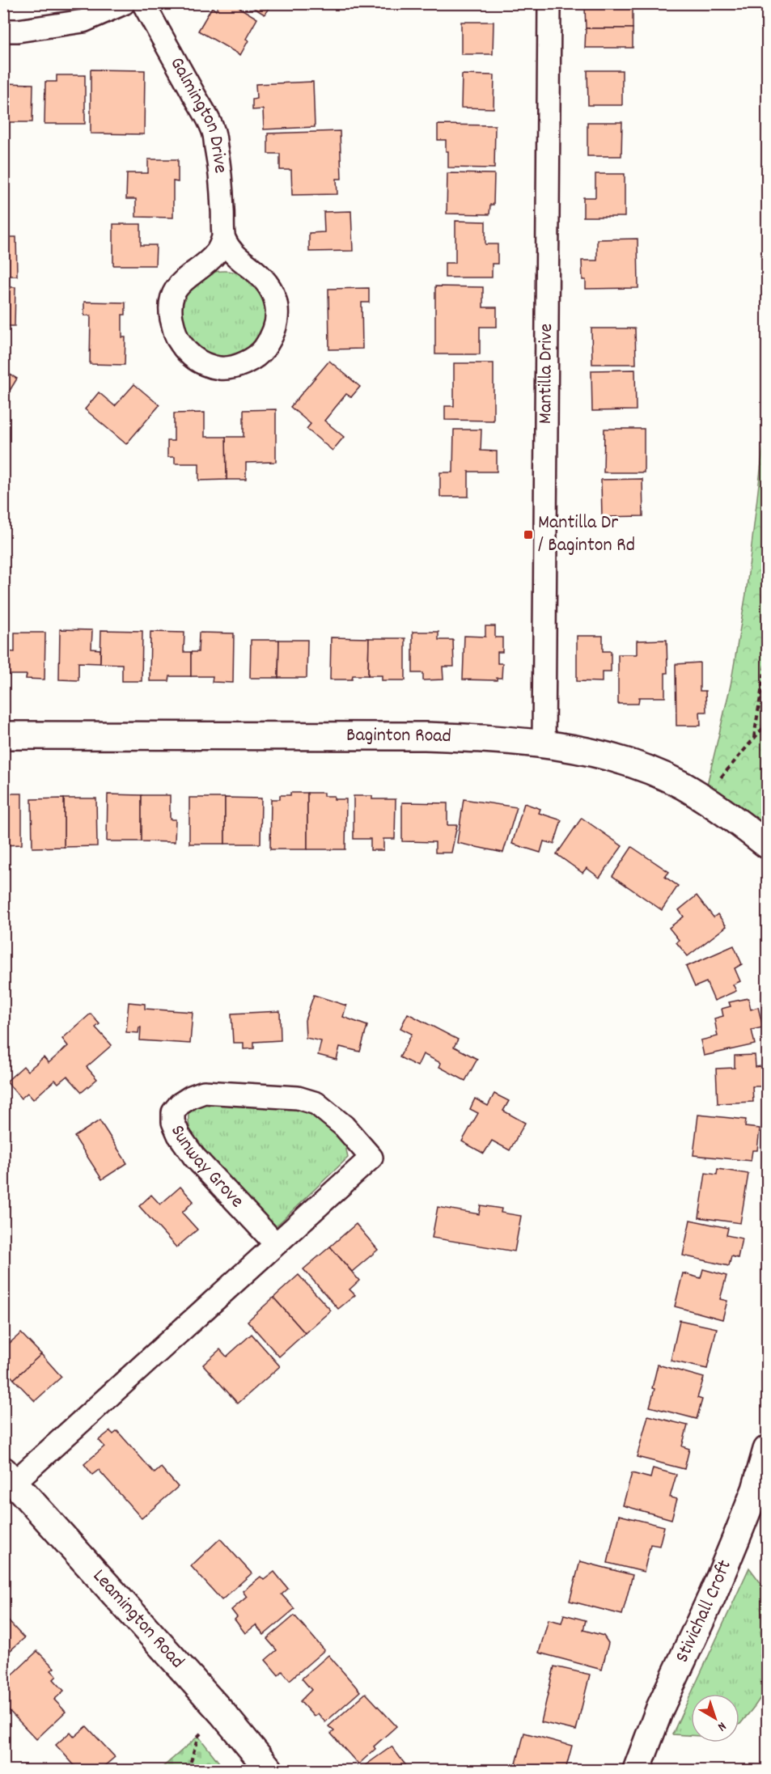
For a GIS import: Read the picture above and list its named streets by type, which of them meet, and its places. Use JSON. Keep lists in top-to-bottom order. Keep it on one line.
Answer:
{"streets":{"street":["Galmington Drive","Mantilla Drive","Baginton Road","Sunway Grove","Stivichall Croft","Leamington Road"]},"crossings":[["Mantilla Drive","Baginton Road"],["Sunway Grove","Leamington Road"]],"places":{"transit":["Mantilla Dr / Baginton Rd"]},"north":"bottom right"}
